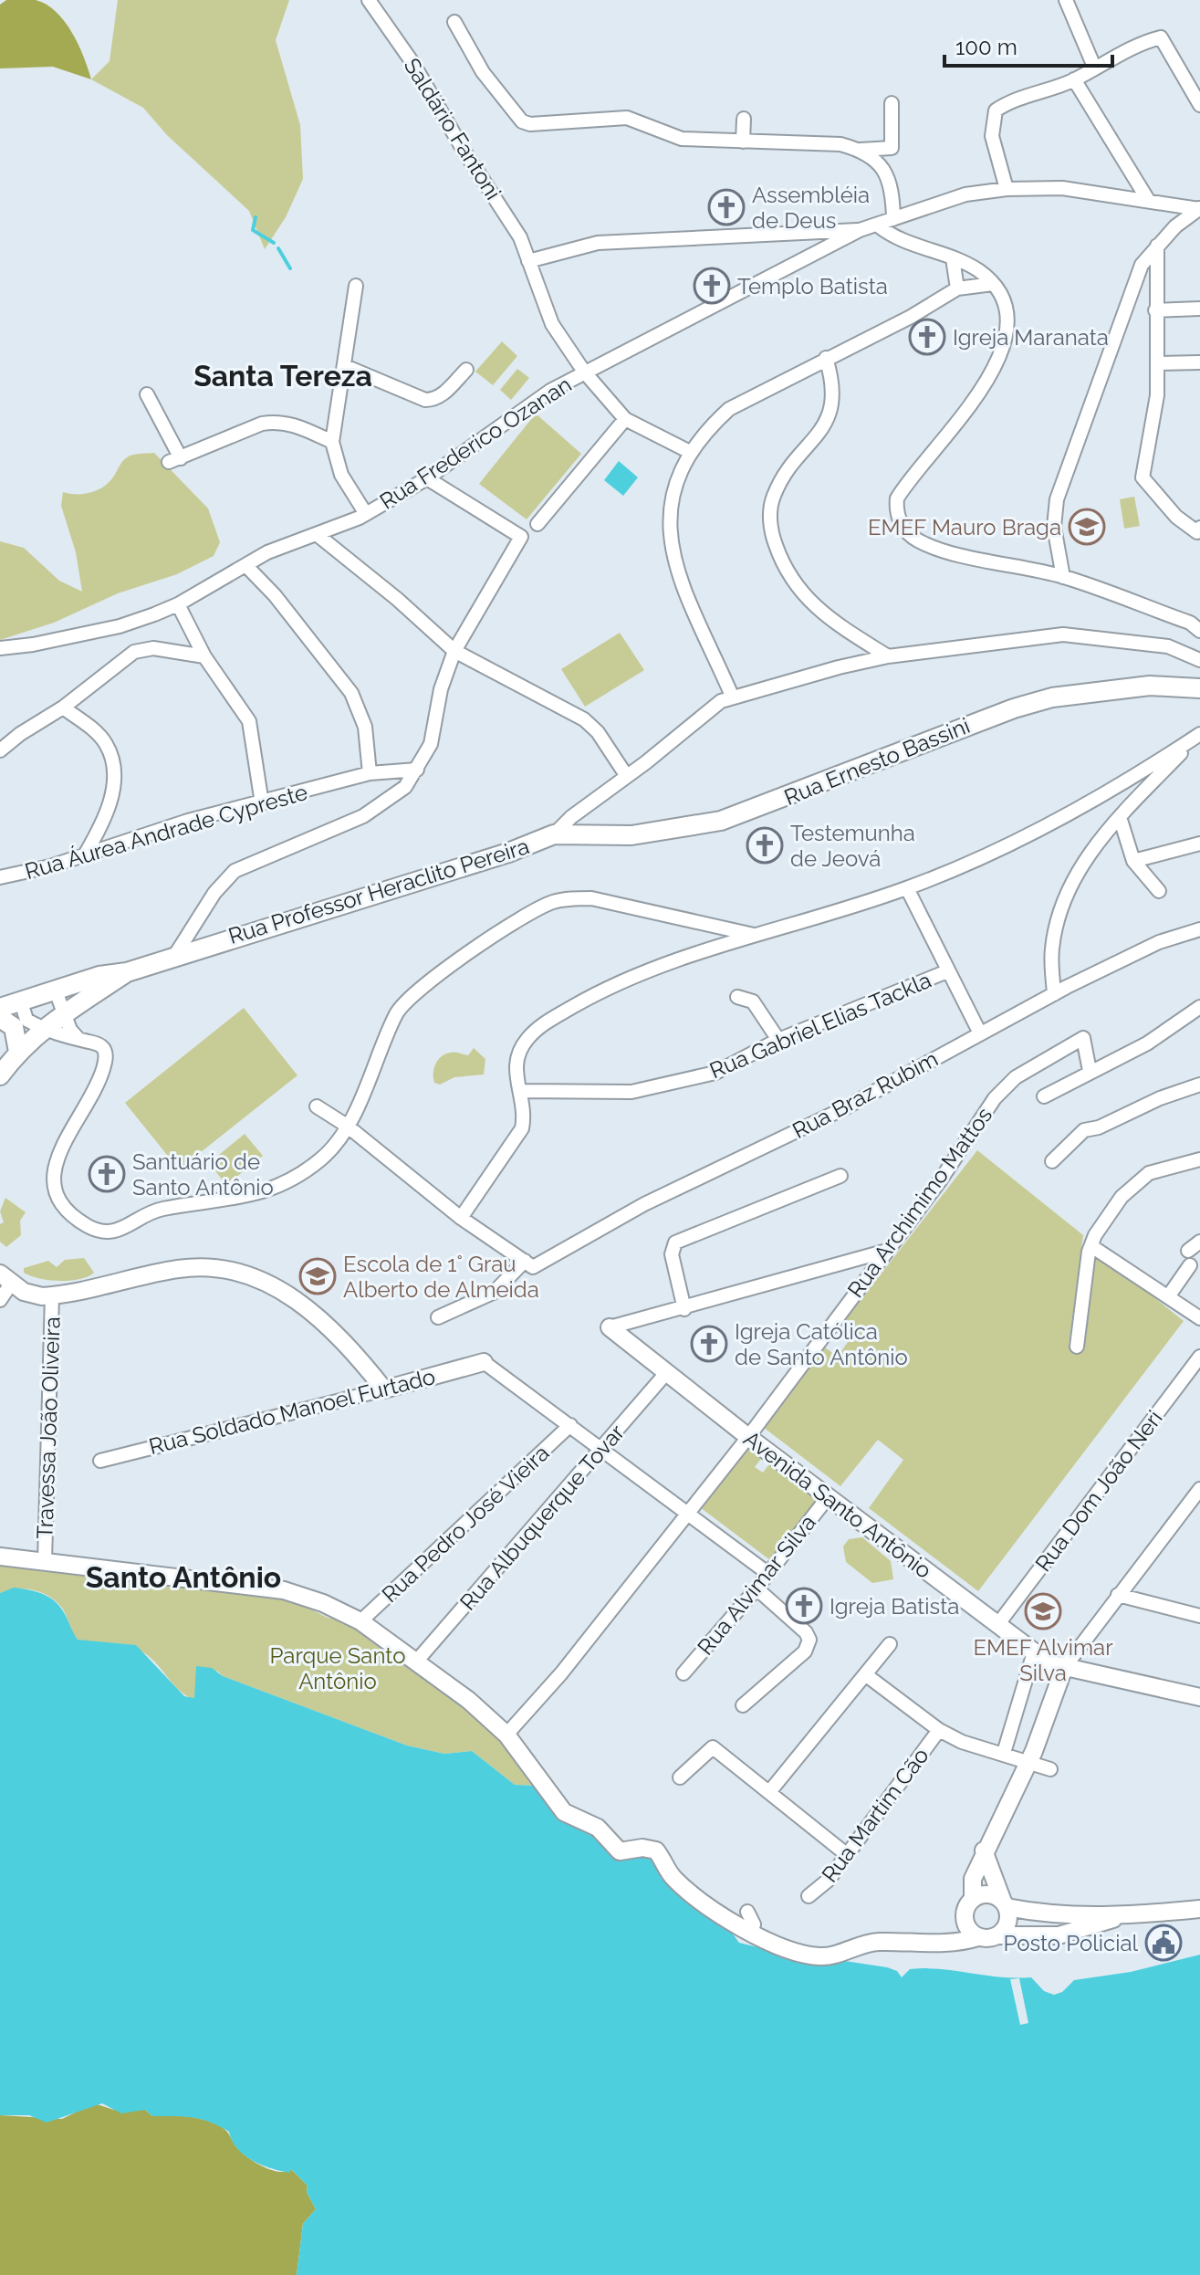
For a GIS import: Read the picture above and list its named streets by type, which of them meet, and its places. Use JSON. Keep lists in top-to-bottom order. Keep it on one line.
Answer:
{"streets":{"main road":["Rua Ernesto Bassini","Rua Professor Heraclito Pereira"],"street":["Saldário Fantoni","Rua Frederico Ozanan","Rua Áurea Andrade Cypreste","Rua Gabriel Elias Tackla","Rua Braz Rubim","Rua Archimimo Mattos","Rua Soldado Manoel Furtado","Travessa João Oliveira","Rua Dom João Neri","Avenida Santo Antônio","Rua Albuquerque Tovar","Rua Pedro José Vieira","Rua Alvimar Silva","Rua Martim Cão"]},"crossings":[["Saldário Fantoni","Rua Frederico Ozanan"],["Rua Ernesto Bassini","Rua Professor Heraclito Pereira"],["Rua Archimimo Mattos","Avenida Santo Antônio"],["Rua Dom João Neri","Avenida Santo Antônio"],["Avenida Santo Antônio","Rua Albuquerque Tovar"],["Avenida Santo Antônio","Rua Alvimar Silva"]],"districts":["Santa Tereza","Santo Antônio"],"parks":["Parque Santo Antônio"],"places":{"church":["Assembléia de Deus","Templo Batista","Igreja Maranata","Testemunha de Jeová","Santuário de Santo Antônio","Igreja Católica de Santo Antônio","Igreja Batista"],"school or university":["EMEF Mauro Braga","Escola de 1˚ Grau Alberto de Almeida","EMEF Alvimar Silva"],"public building":["Posto Policial"]},"scale_bar":"100 m"}
